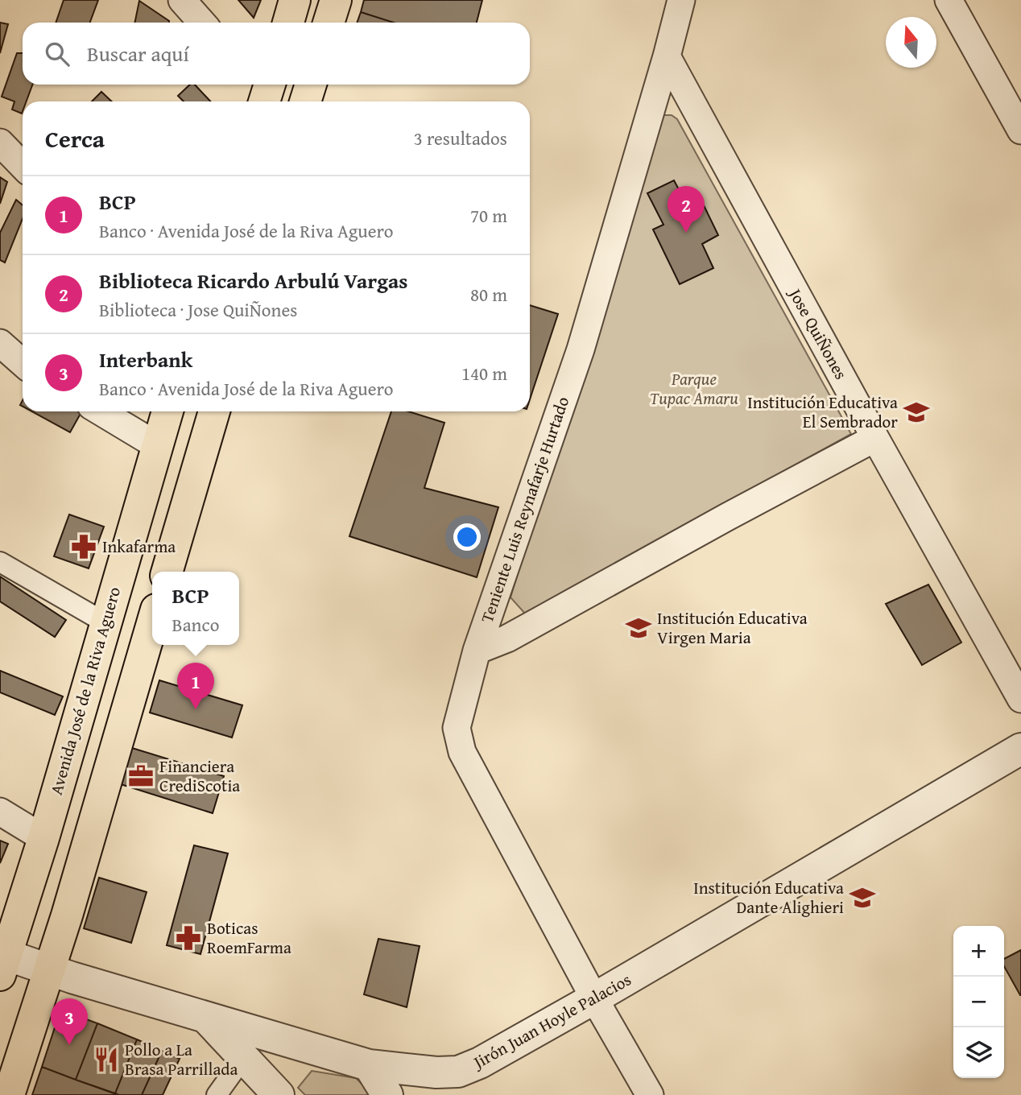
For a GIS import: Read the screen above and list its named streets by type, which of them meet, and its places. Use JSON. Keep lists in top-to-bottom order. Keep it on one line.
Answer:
{"streets":{"main road":["Avenida José de la Riva Aguero"],"street":["Jose QuiÑones","Teniente Luis Reynafarje Hurtado","Jirón Juan Hoyle Palacios"]},"crossings":[["Jose QuiÑones","Teniente Luis Reynafarje Hurtado"],["Teniente Luis Reynafarje Hurtado","Jirón Juan Hoyle Palacios"],["Avenida José de la Riva Aguero","Jirón Juan Hoyle Palacios"]],"parks":["Parque Tupac Amaru"],"places":{"school or university":["Institución Educativa El Sembrador","Institución Educativa Virgen Maria","Institución Educativa Dante Alighieri"],"pharmacy":["Inkafarma","Boticas RoemFarma"],"office":["Financiera CrediScotia"],"restaurant":["Pollo a La Brasa Parrillada"]},"north":"top","page":{"search":"Buscar aquí","heading":["Cerca","3 resultados"],"list":[{"mark":"1","name":"BCP","note":"Banco · Avenida José de la Riva Aguero","value":"70 m"},{"mark":"2","name":"Biblioteca Ricardo Arbulú Vargas","note":"Biblioteca · Jose QuiÑones","value":"80 m"},{"mark":"3","name":"Interbank","note":"Banco · Avenida José de la Riva Aguero","value":"140 m"}],"pins":["2","1","3"],"popup":["BCP","Banco"],"map_buttons":["+","−"]}}
